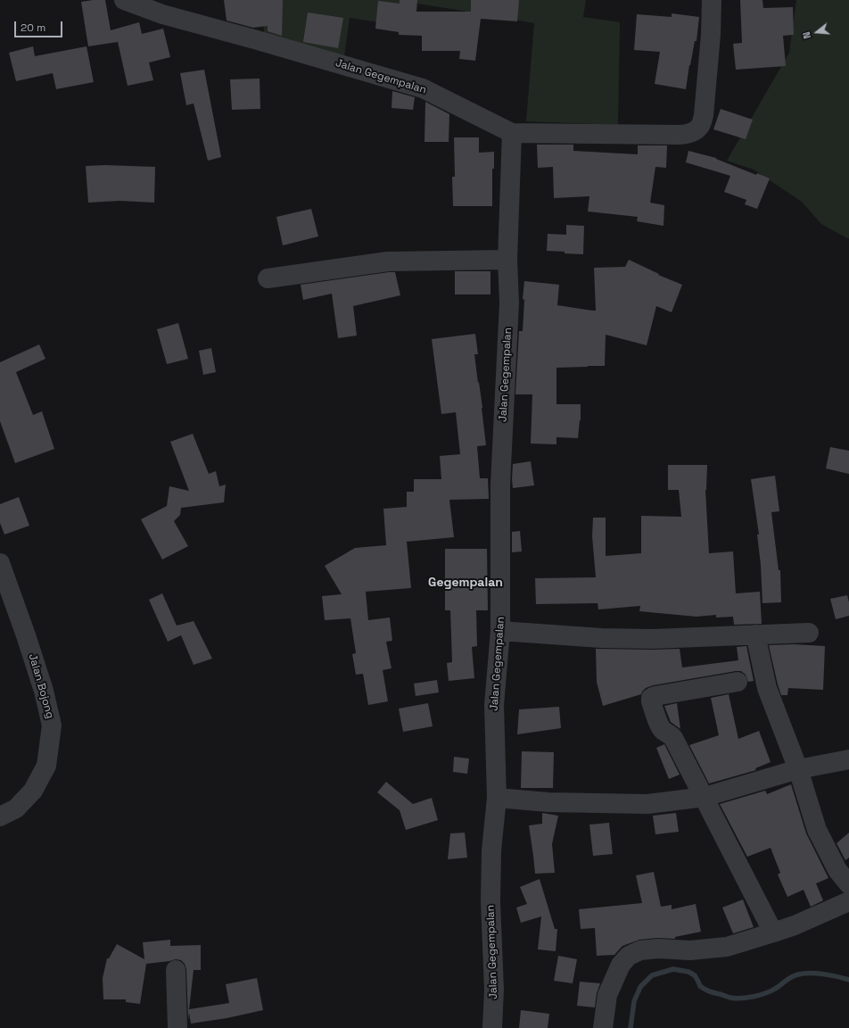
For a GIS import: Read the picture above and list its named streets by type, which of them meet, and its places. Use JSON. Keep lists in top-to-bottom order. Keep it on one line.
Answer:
{"streets":{"street":["Jalan Gegempalan","Jalan Bojong"]},"districts":["Gegempalan"],"scale_bar":"20 m","north":"left"}
